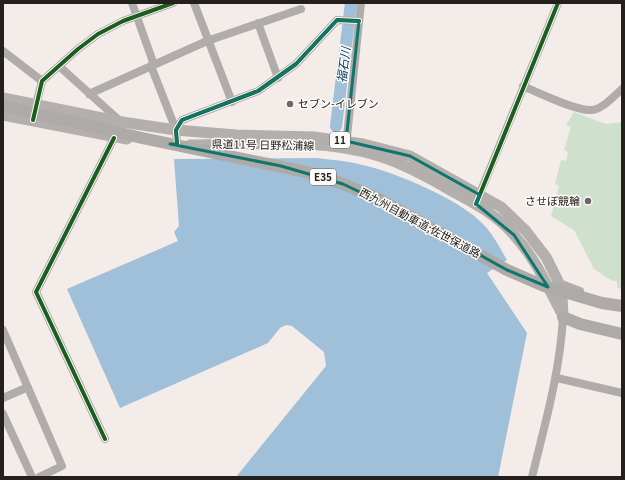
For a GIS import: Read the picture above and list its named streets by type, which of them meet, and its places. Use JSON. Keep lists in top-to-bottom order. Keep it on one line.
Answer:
{"streets":{"highway":["E35","西九州自動車道;佐世保道路"],"main road":["11","県道11号 日野松浦線"]},"crossings":[["11","県道11号 日野松浦線"]],"water":["福石川"],"places":["セブン-イレブン","させぼ競輪"]}
